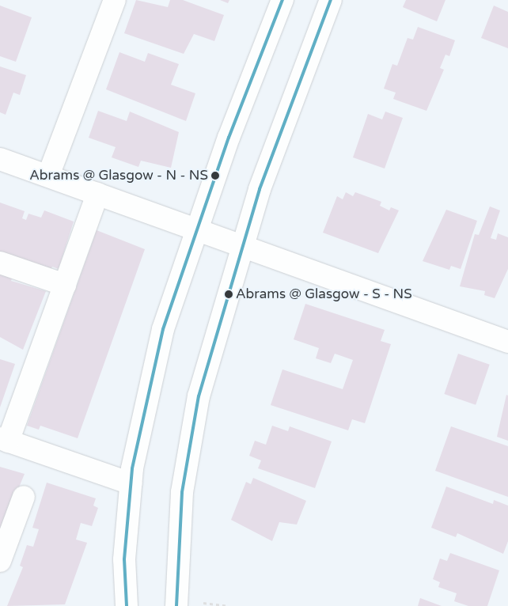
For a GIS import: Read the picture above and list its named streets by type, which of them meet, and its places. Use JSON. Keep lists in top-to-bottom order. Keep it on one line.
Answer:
{"places":["Abrams @ Glasgow - N - NS","Abrams @ Glasgow - S - NS"]}
